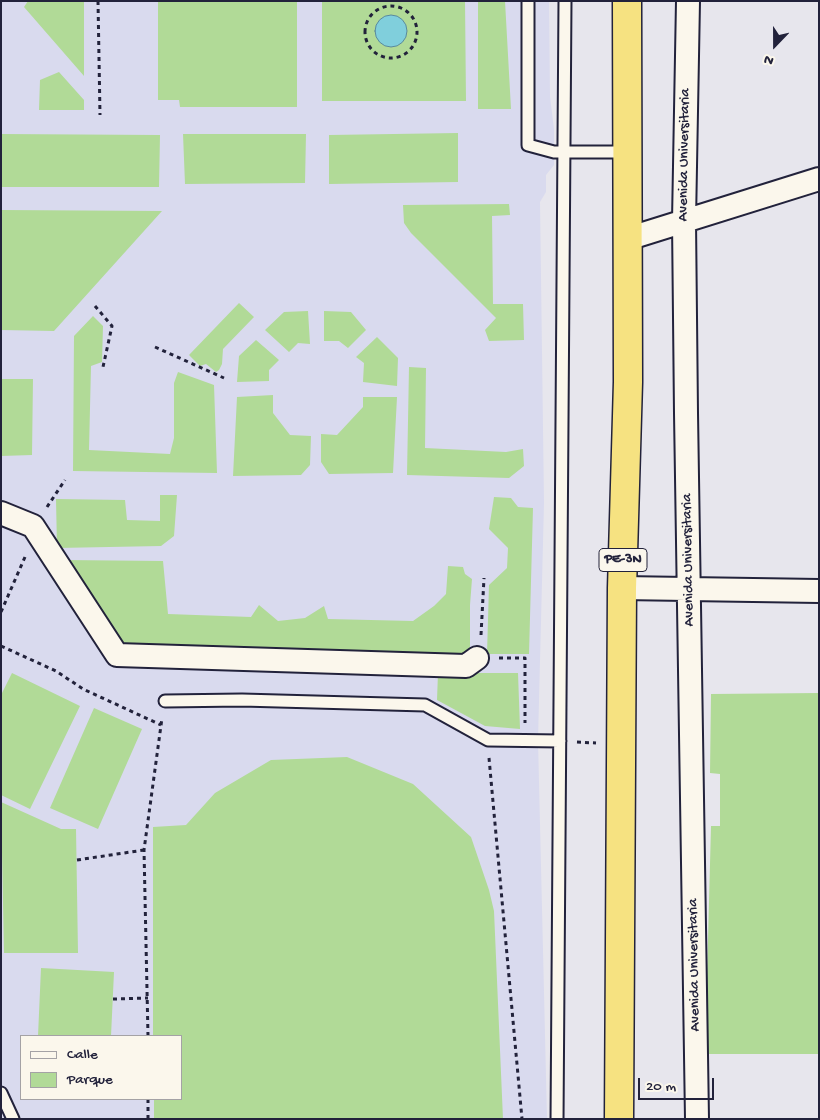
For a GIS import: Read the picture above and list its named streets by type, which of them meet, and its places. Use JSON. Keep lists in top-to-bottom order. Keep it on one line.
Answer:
{"streets":{"highway":["PE-3N"],"street":["Avenida Universitaria"]},"legend":["Calle","Parque"],"scale_bar":"20 m","north":"bottom"}
